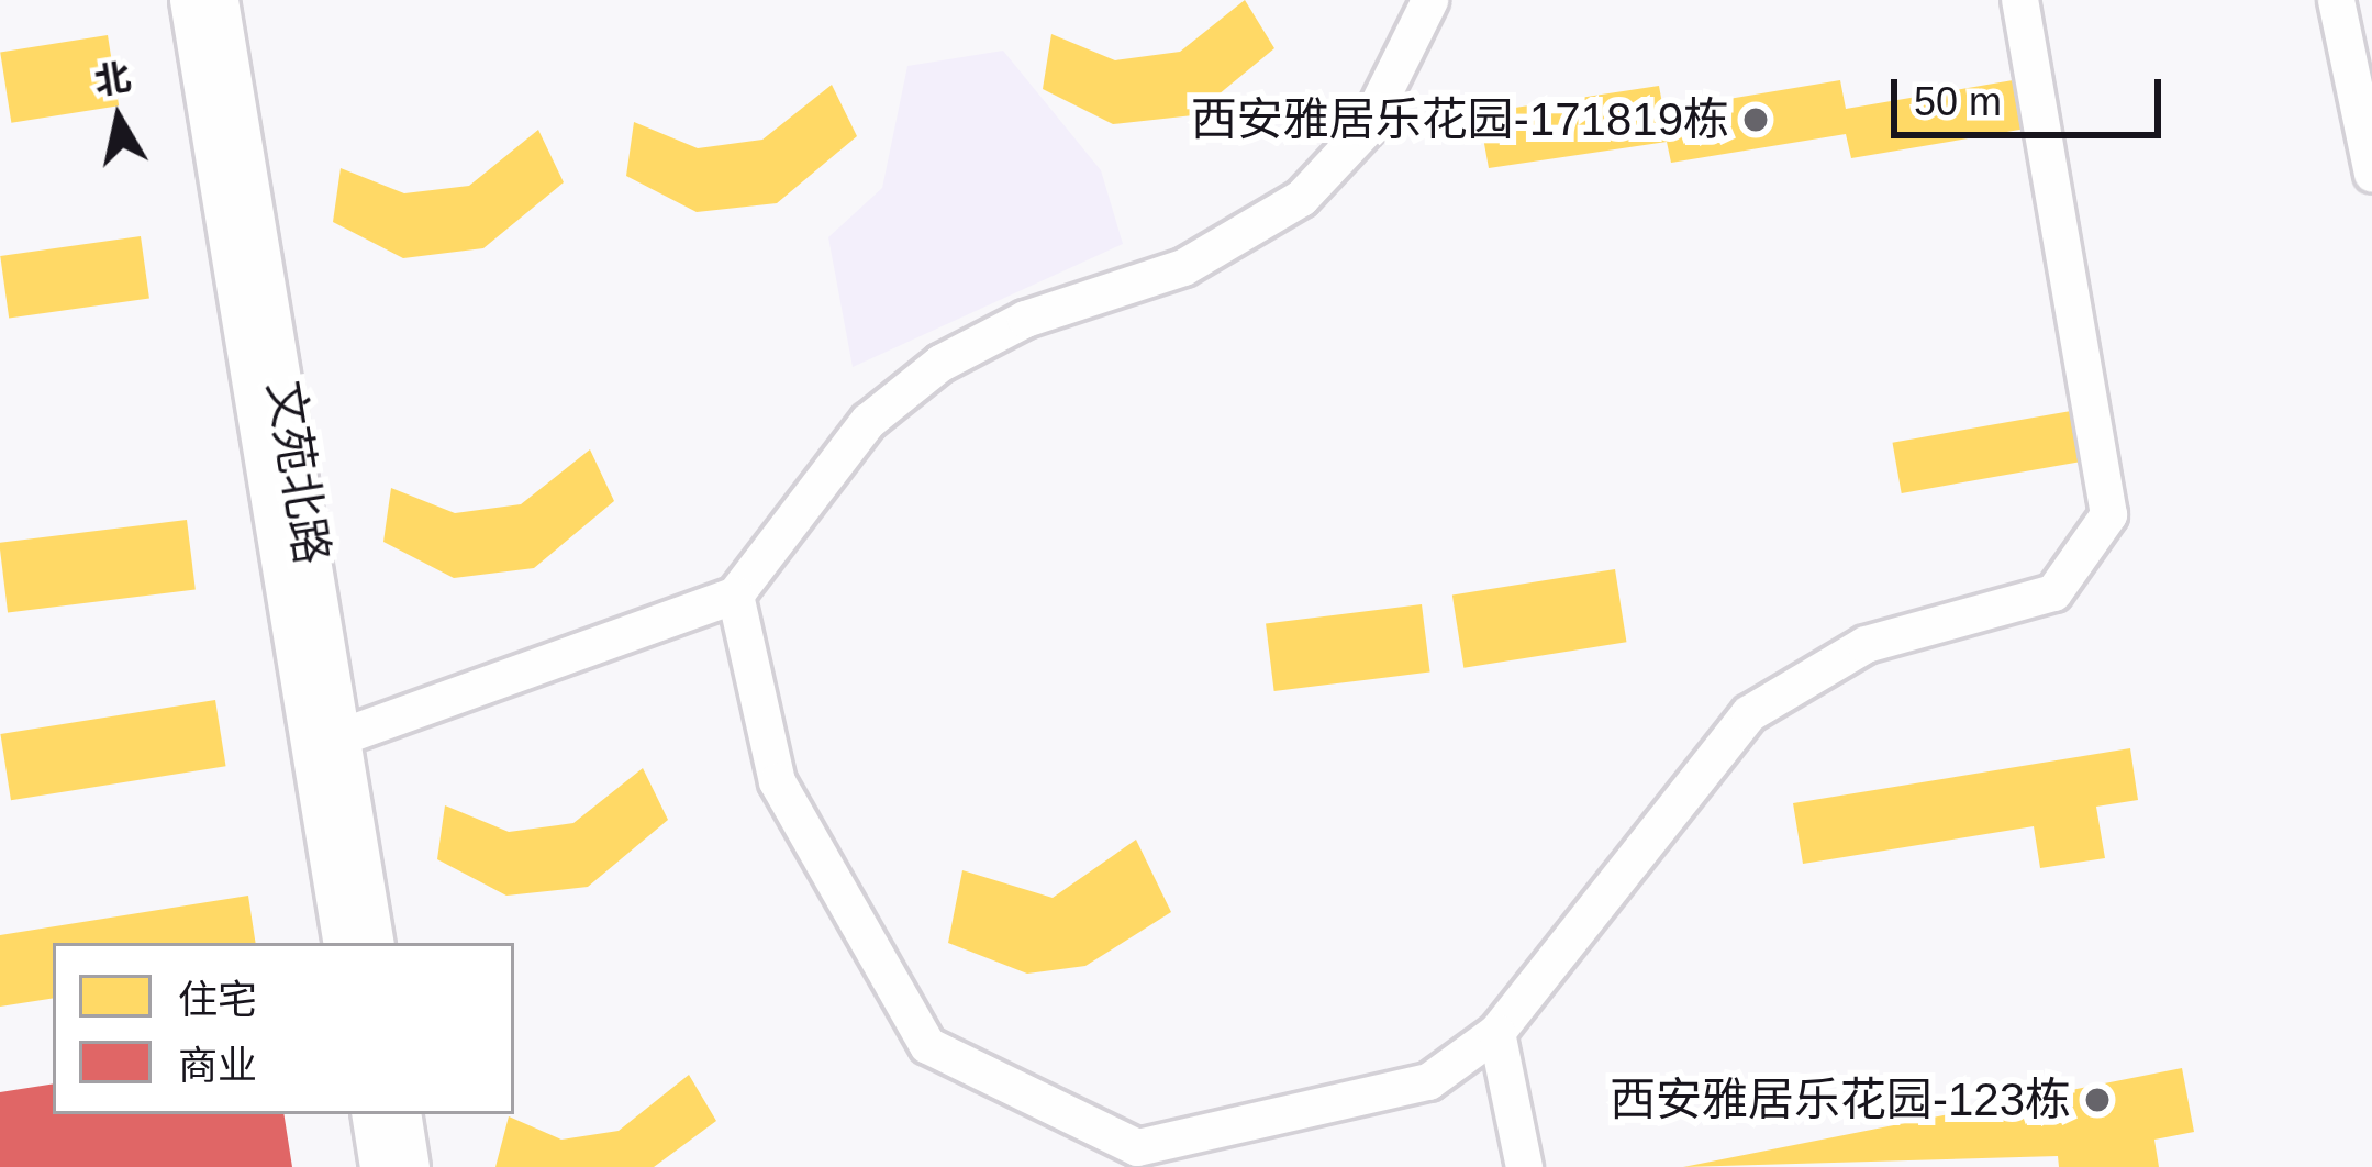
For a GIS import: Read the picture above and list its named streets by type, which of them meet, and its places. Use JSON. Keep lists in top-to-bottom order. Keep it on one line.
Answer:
{"streets":{"street":["文苑北路"]},"places":["西安雅居乐花园-171819栋","西安雅居乐花园-123栋"],"legend":["住宅","商业"],"scale_bar":"50 m","north":"top"}
